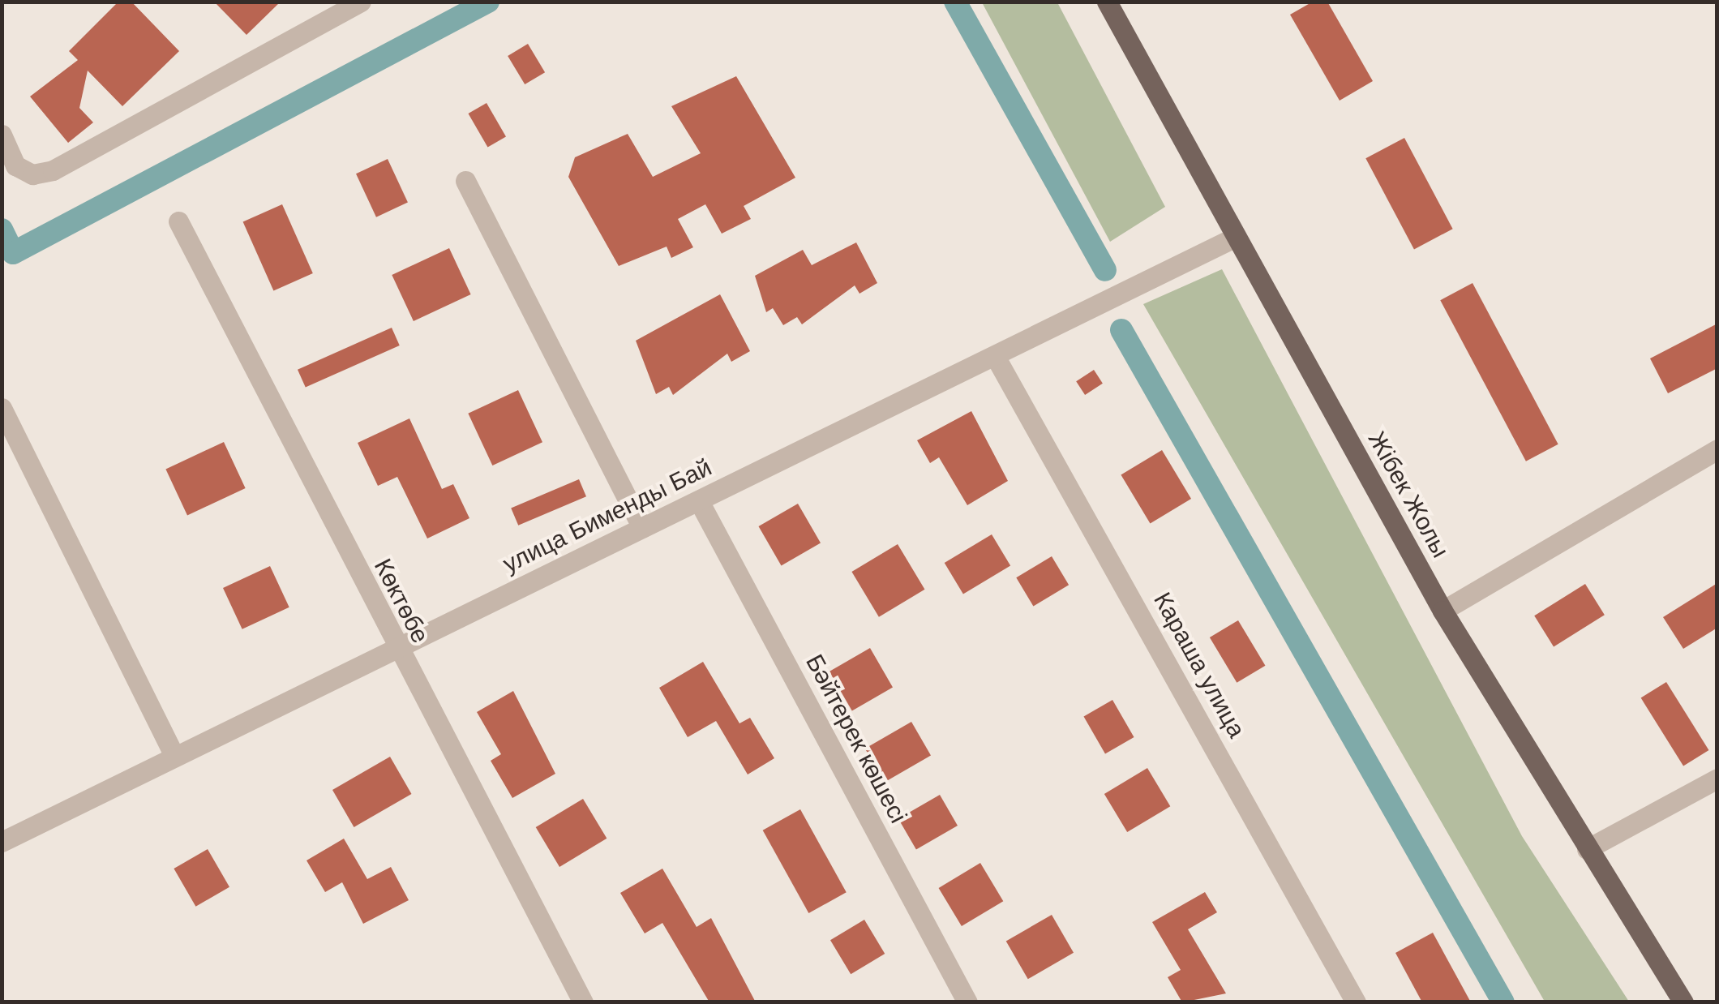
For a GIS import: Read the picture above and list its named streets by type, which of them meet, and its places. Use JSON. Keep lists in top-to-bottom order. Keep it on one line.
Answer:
{"streets":{"main road":["Жібек Жолы"],"street":["улица Бименды Бай","Көктөбе","Караша улица","Бәйтерек көшесі"]},"crossings":[["Жібек Жолы","улица Бименды Бай"],["улица Бименды Бай","Көктөбе"],["улица Бименды Бай","Караша улица"],["улица Бименды Бай","Бәйтерек көшесі"]]}
